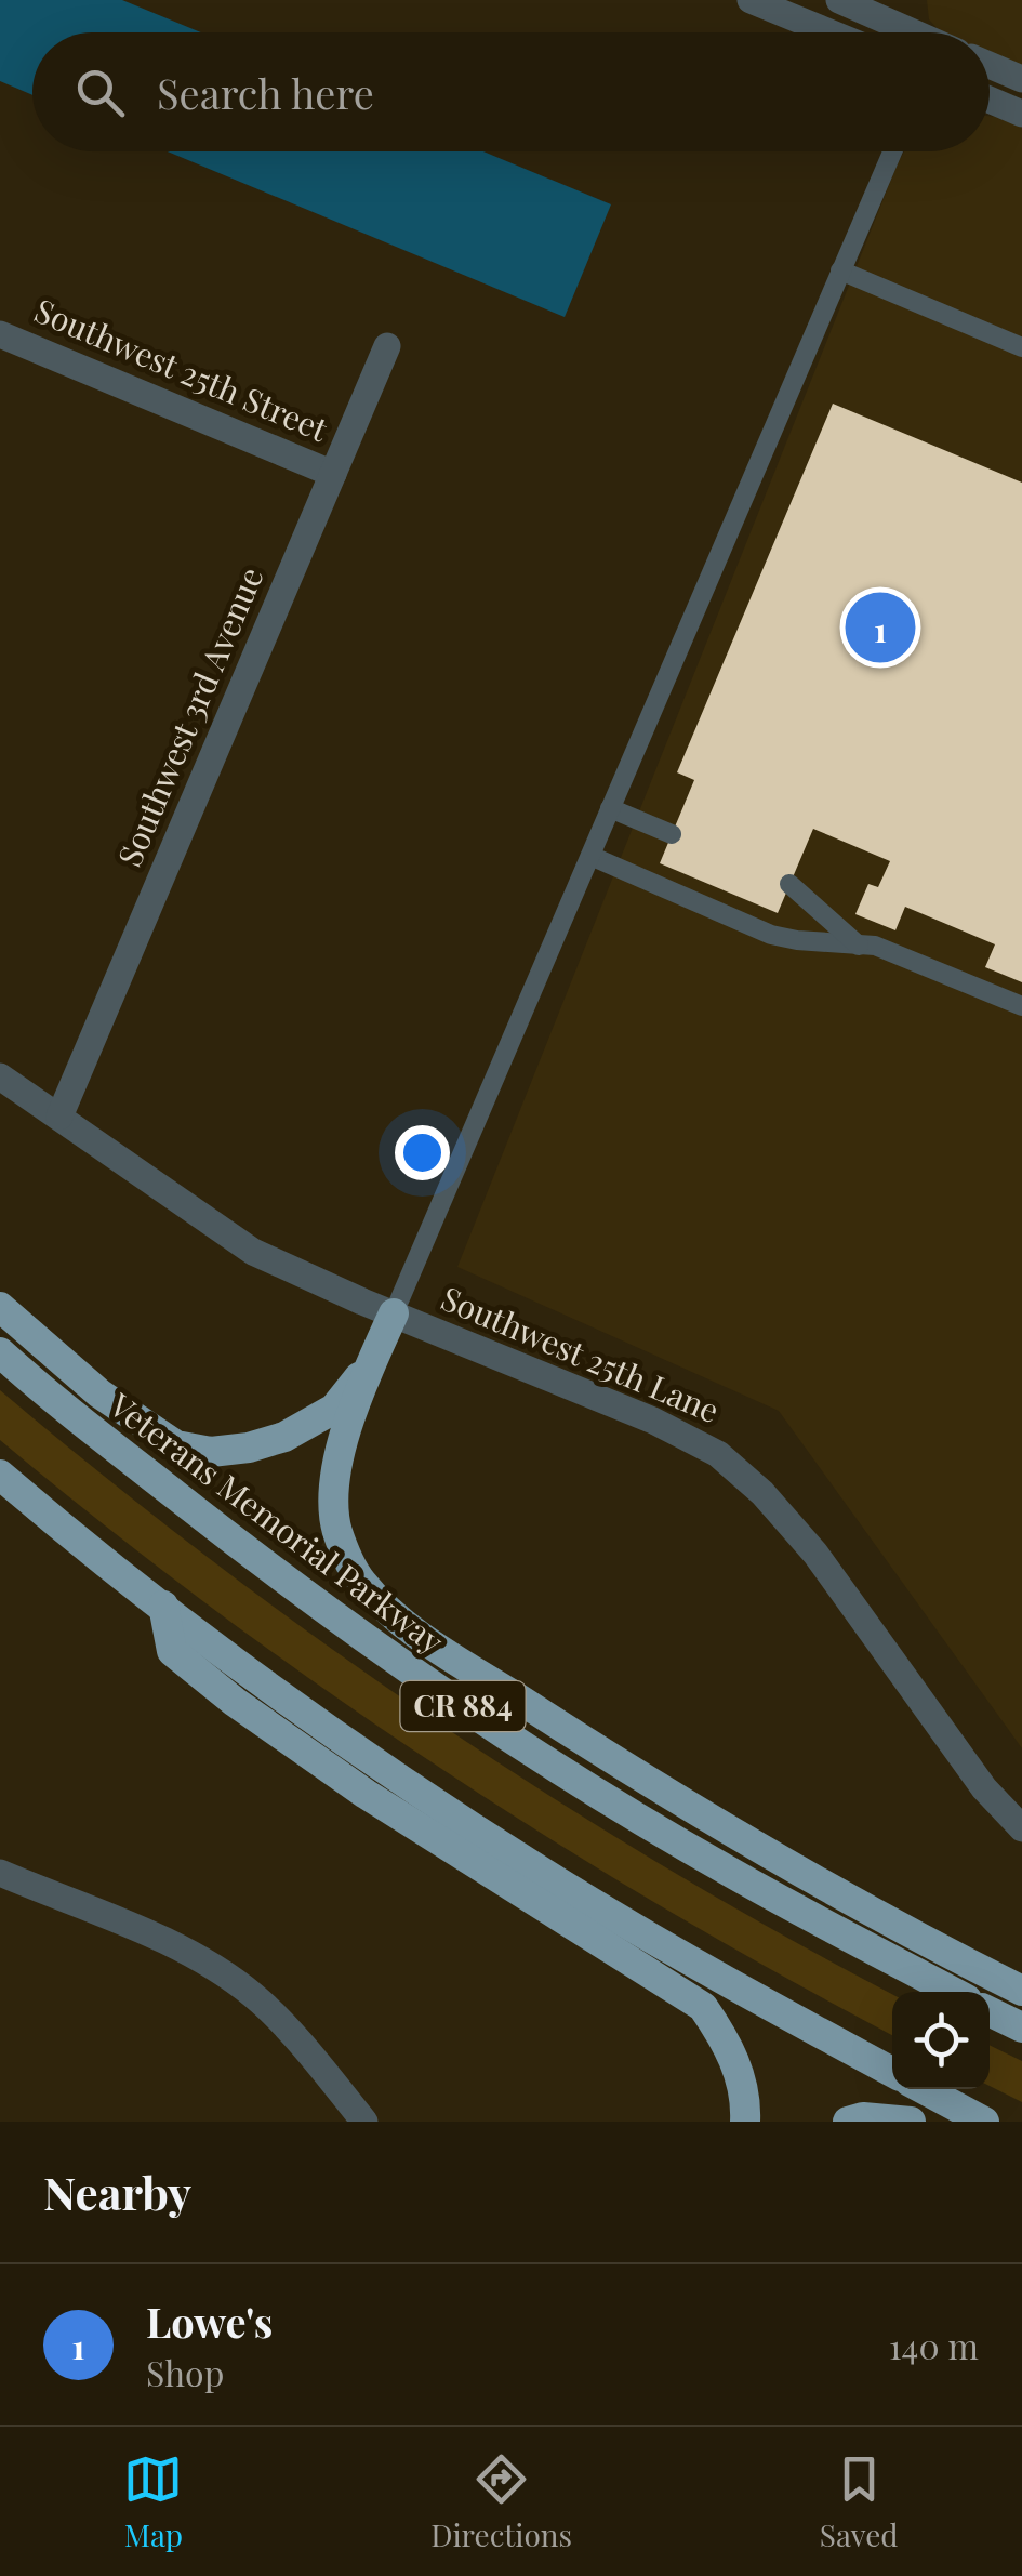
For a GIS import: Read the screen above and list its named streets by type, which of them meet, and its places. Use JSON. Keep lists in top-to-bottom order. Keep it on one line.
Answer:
{"streets":{"highway":["Veterans Memorial Parkway","CR 884"],"street":["Southwest 25th Street","Southwest 3rd Avenue","Southwest 25th Lane"]},"crossings":[["Southwest 25th Street","Southwest 3rd Avenue"],["Southwest 3rd Avenue","Southwest 25th Lane"]],"page":{"search":"Search here","pins":"1","heading":"Nearby","list":[{"mark":"1","name":"Lowe's","note":"Shop","value":"140 m"}],"nav":["Map","Directions","Saved"]}}
